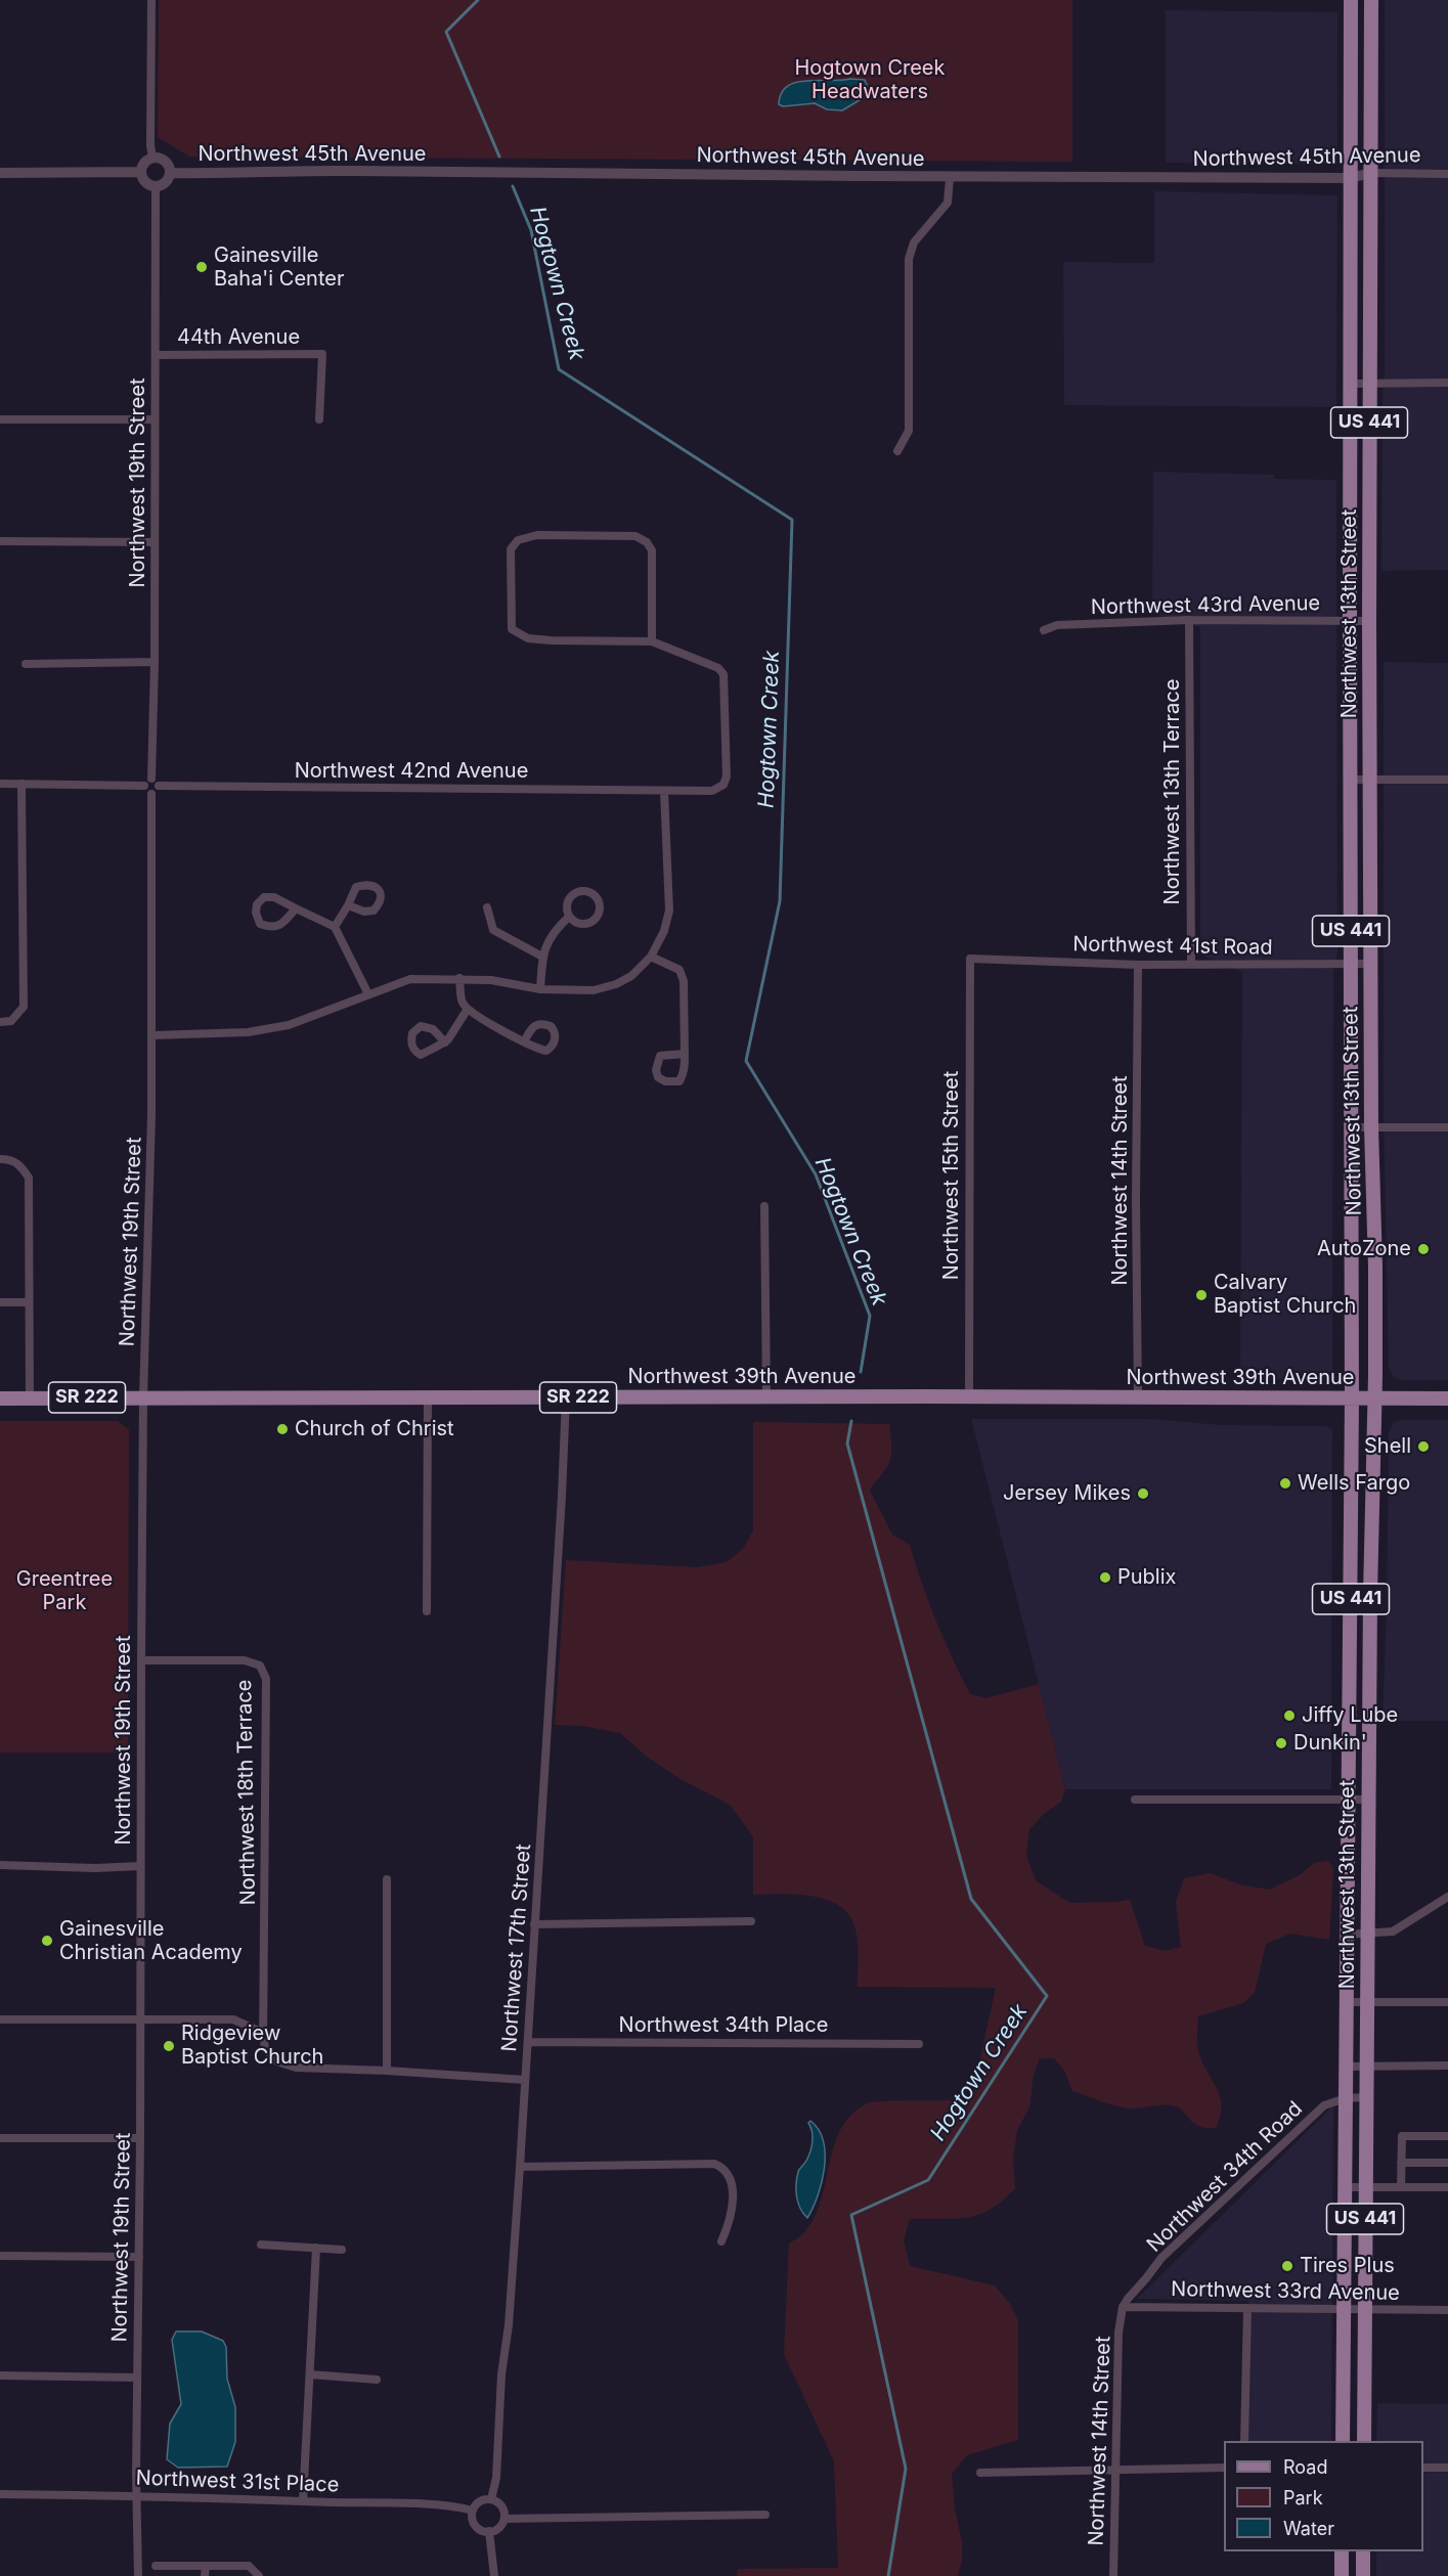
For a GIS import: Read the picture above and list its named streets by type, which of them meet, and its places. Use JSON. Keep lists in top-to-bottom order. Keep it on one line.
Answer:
{"streets":{"main road":["US 441","Northwest 13th Street","Northwest 39th Avenue","SR 222"],"street":["Northwest 45th Avenue","44th Avenue","Northwest 19th Street","Northwest 43rd Avenue","Northwest 42nd Avenue","Northwest 13th Terrace","Northwest 41st Road","Northwest 15th Street","Northwest 14th Street","Northwest 18th Terrace","Northwest 17th Street","Northwest 34th Place","Northwest 34th Road","Northwest 33rd Avenue","Northwest 31st Place"]},"crossings":[["Northwest 45th Avenue","Northwest 19th Street"],["Northwest 45th Avenue","Northwest 13th Street"],["44th Avenue","Northwest 19th Street"],["Northwest 19th Street","Northwest 42nd Avenue"],["Northwest 19th Street","Northwest 39th Avenue"],["Northwest 19th Street","Northwest 18th Terrace"],["Northwest 19th Street","Northwest 31st Place"],["Northwest 43rd Avenue","Northwest 13th Street"],["Northwest 43rd Avenue","Northwest 13th Terrace"],["Northwest 13th Street","Northwest 41st Road"],["Northwest 13th Street","Northwest 39th Avenue"],["Northwest 13th Street","Northwest 34th Road"],["Northwest 13th Street","Northwest 33rd Avenue"],["Northwest 13th Terrace","Northwest 41st Road"],["Northwest 41st Road","Northwest 15th Street"],["Northwest 41st Road","Northwest 14th Street"],["Northwest 15th Street","Northwest 39th Avenue"],["Northwest 14th Street","Northwest 39th Avenue"],["Northwest 14th Street","Northwest 34th Road"],["Northwest 14th Street","Northwest 33rd Avenue"],["Northwest 39th Avenue","Northwest 17th Street"],["Northwest 17th Street","Northwest 34th Place"],["Northwest 17th Street","Northwest 31st Place"],["Northwest 34th Road","Northwest 33rd Avenue"]],"water":["Hogtown Creek"],"parks":["Hogtown Creek Headwaters","Greentree Park"],"places":["Gainesville Baha'i Center","AutoZone","Calvary Baptist Church","Church of Christ","Shell","Wells Fargo","Jersey Mikes","Publix","Jiffy Lube","Dunkin'","Gainesville Christian Academy","Ridgeview Baptist Church","Tires Plus"],"legend":["Road","Park","Water"]}
